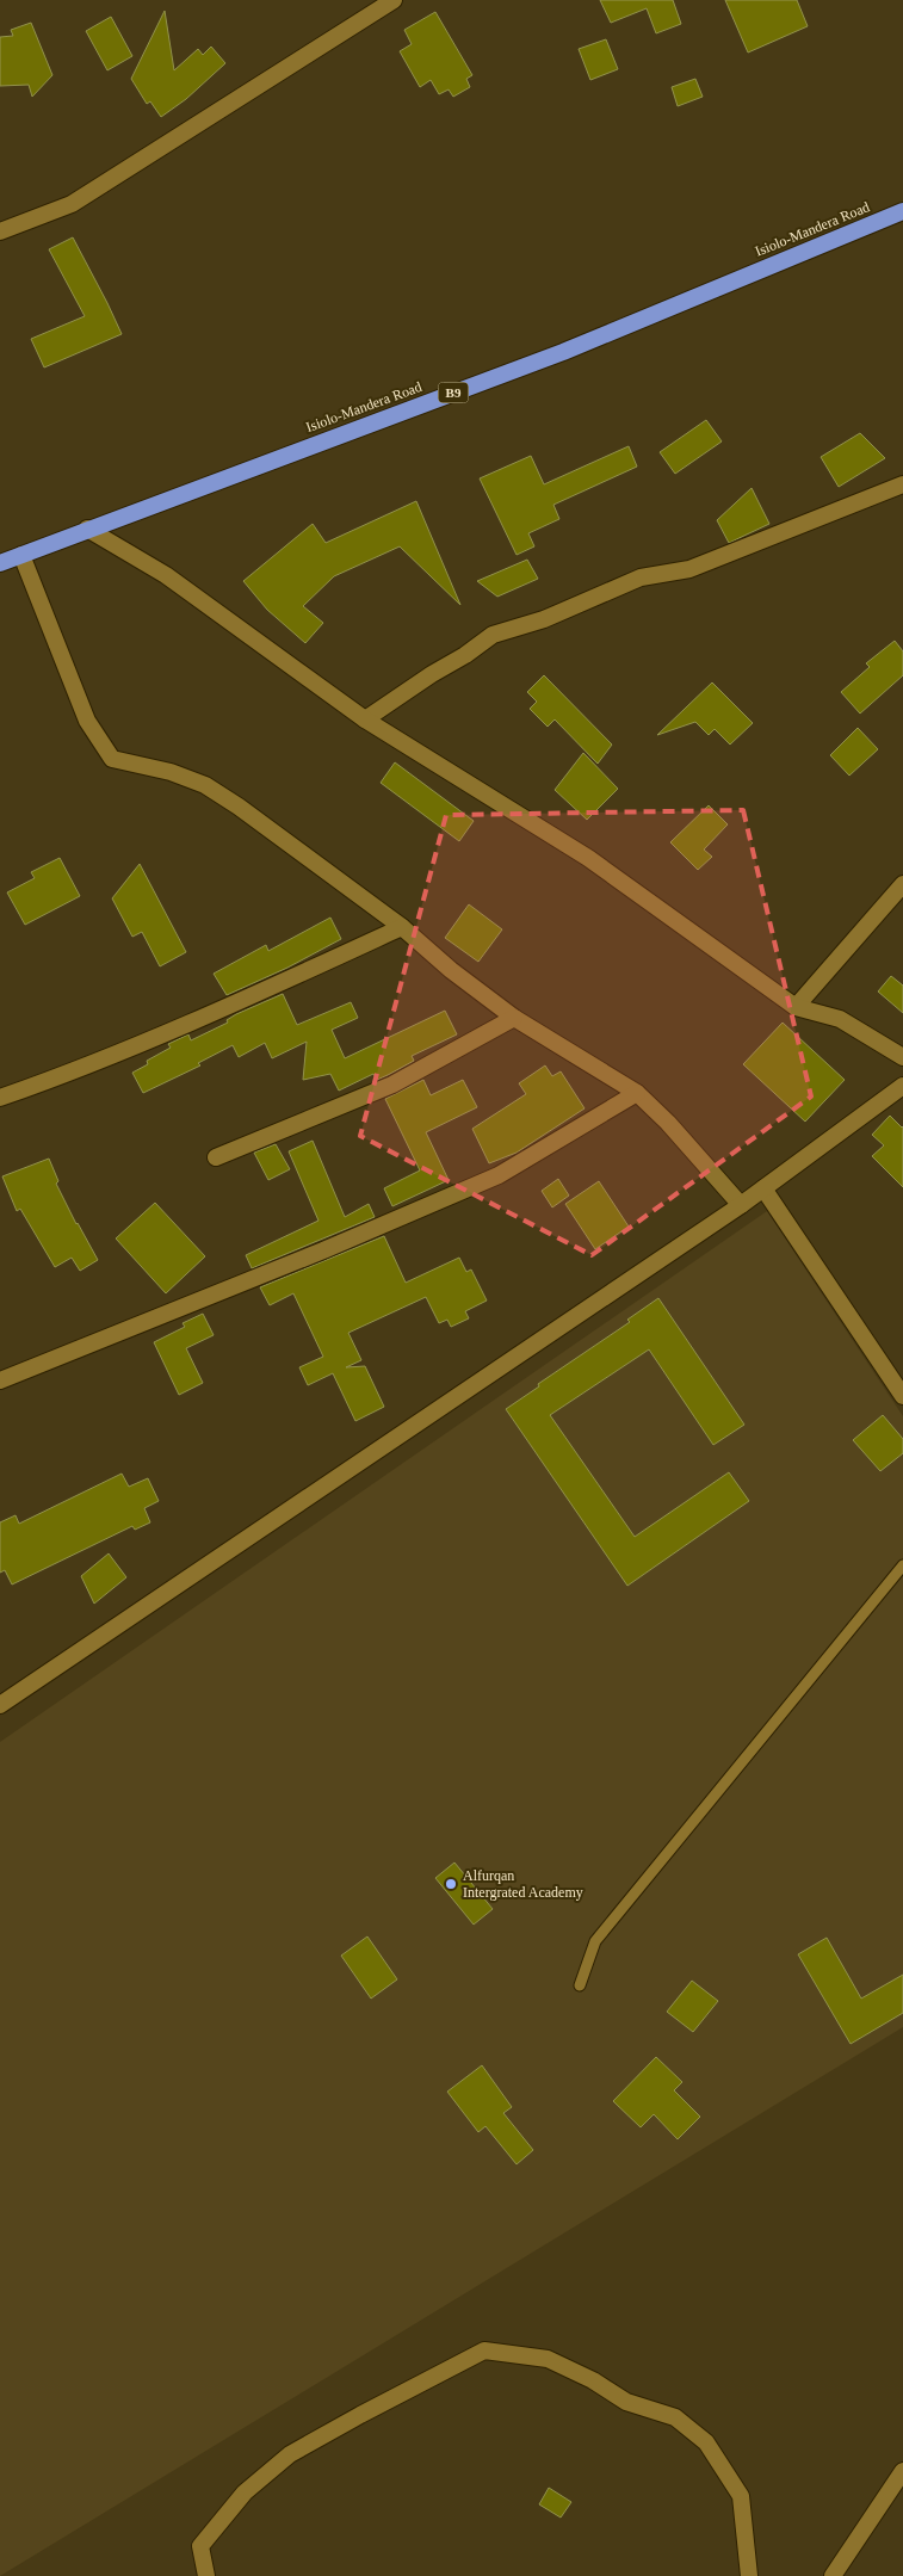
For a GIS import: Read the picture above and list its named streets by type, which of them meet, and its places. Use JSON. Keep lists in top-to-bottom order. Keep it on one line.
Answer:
{"streets":{"highway":["Isiolo-Mandera Road","B9"]},"places":["Alfurqan Intergrated Academy"]}
